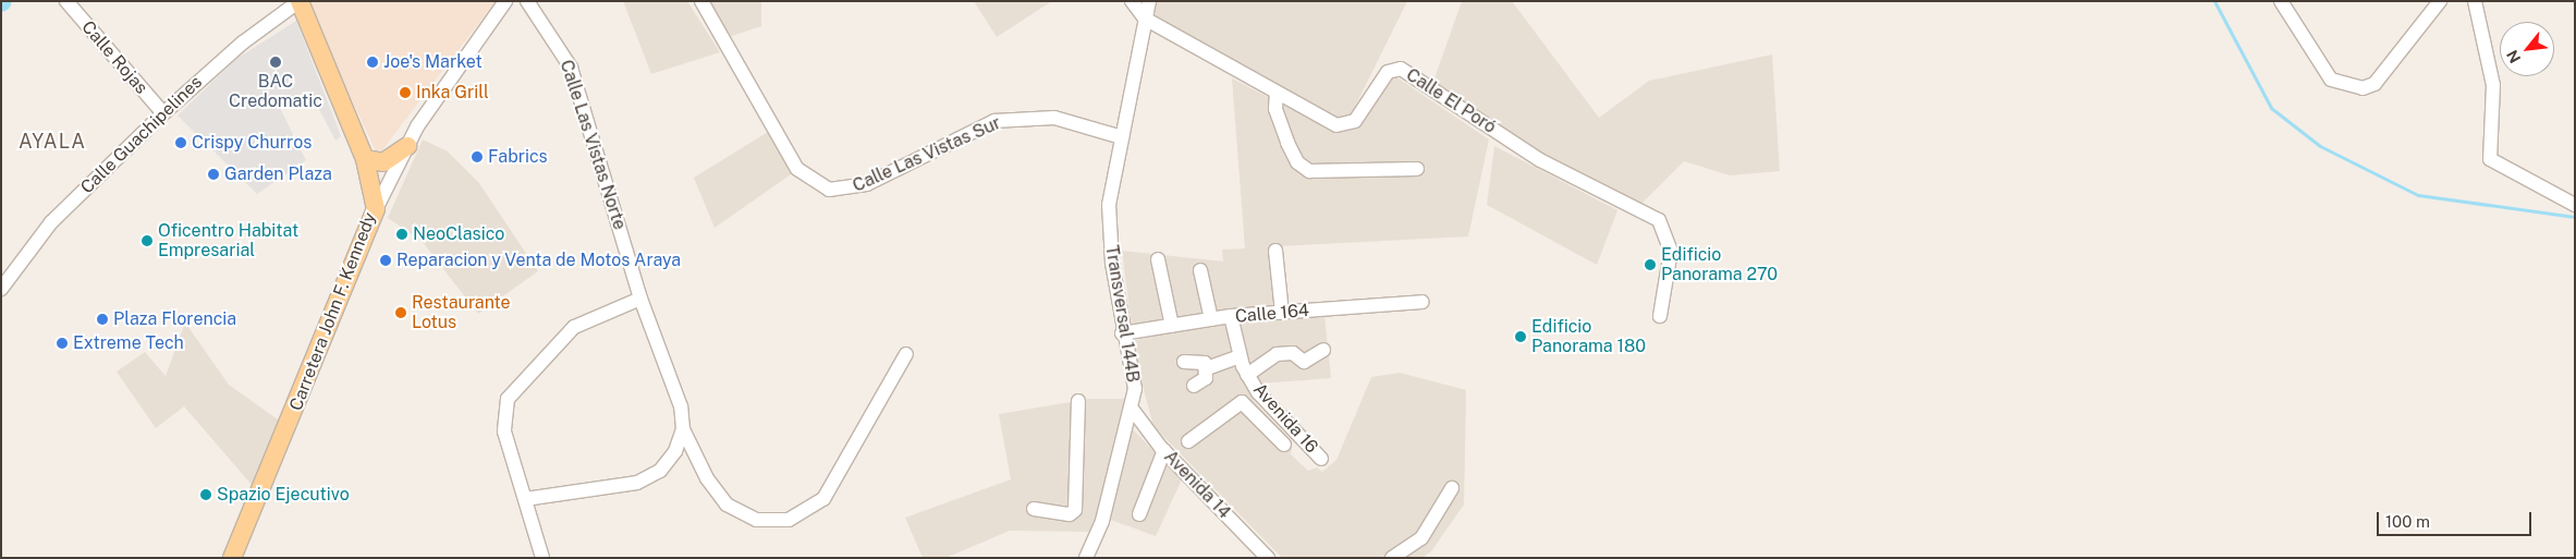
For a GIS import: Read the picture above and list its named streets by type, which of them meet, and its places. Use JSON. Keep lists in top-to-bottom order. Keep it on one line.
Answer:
{"streets":{"main road":["Carretera John F. Kennedy"],"street":["Calle Rojas","Calle El Poró","Calle Guachipelines","Calle Las Vistas Norte","Calle Las Vistas Sur","Transversal 144B","Calle 164","Avenida 16","Avenida 14"]},"crossings":[["Calle Rojas","Calle Guachipelines"],["Calle El Poró","Transversal 144B"],["Calle Guachipelines","Carretera John F. Kennedy"],["Calle Las Vistas Sur","Transversal 144B"],["Transversal 144B","Calle 164"],["Transversal 144B","Avenida 14"],["Calle 164","Avenida 16"]],"districts":["AYALA"],"places":["BAC Credomatic","Joe's Market","Inka Grill","Crispy Churros","Fabrics","Garden Plaza","NeoClasico","Oficentro Habitat Empresarial","Reparacion y Venta de Motos Araya","Edificio Panorama 270","Restaurante Lotus","Plaza Florencia","Edificio Panorama 180","Extreme Tech","Spazio Ejecutivo"],"scale_bar":"100 m","north":"bottom left"}
